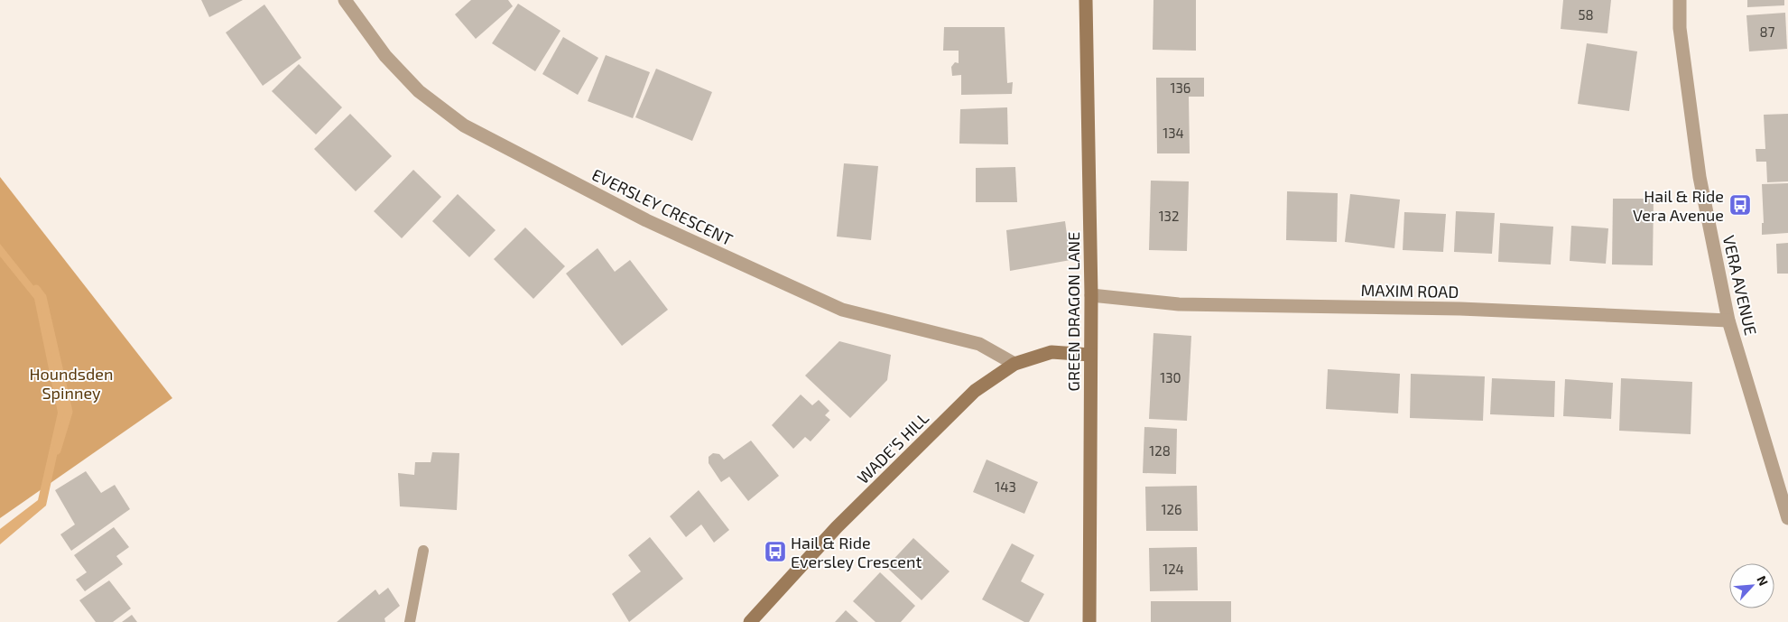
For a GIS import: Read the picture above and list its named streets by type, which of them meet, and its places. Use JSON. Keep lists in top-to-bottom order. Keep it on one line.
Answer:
{"streets":{"street":["EVERSLEY CRESCENT","VERA AVENUE","MAXIM ROAD","GREEN DRAGON LANE","WADE'S HILL"]},"crossings":[["EVERSLEY CRESCENT","WADE'S HILL"],["VERA AVENUE","MAXIM ROAD"],["MAXIM ROAD","GREEN DRAGON LANE"],["GREEN DRAGON LANE","WADE'S HILL"]],"parks":["Houndsden Spinney"],"places":{"bus stop":["Hail & Ride Vera Avenue","Hail & Ride Eversley Crescent"]},"house_numbers":["58","87","136","134","132","130","128","143","126","124"],"north":"top right"}
